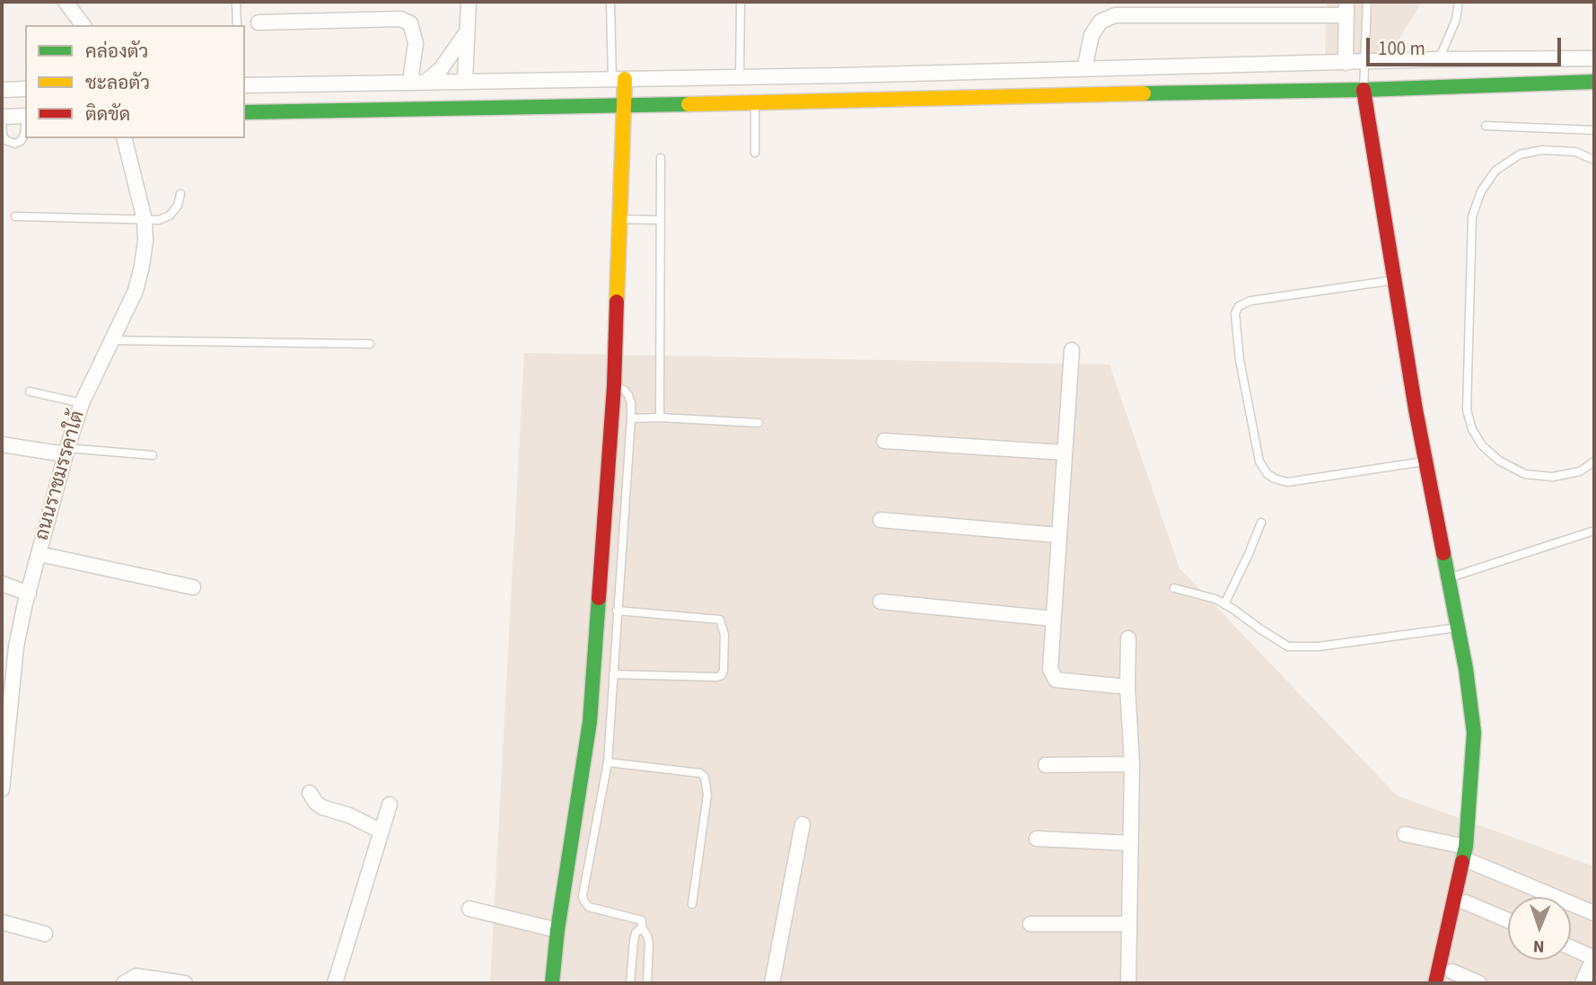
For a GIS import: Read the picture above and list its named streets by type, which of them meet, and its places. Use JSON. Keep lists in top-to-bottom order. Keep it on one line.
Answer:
{"streets":{"street":["ถนนราชมรรคาใต้"]},"legend":["คล่องตัว","ชะลอตัว","ติดขัด"],"scale_bar":"100 m","north":"bottom"}
